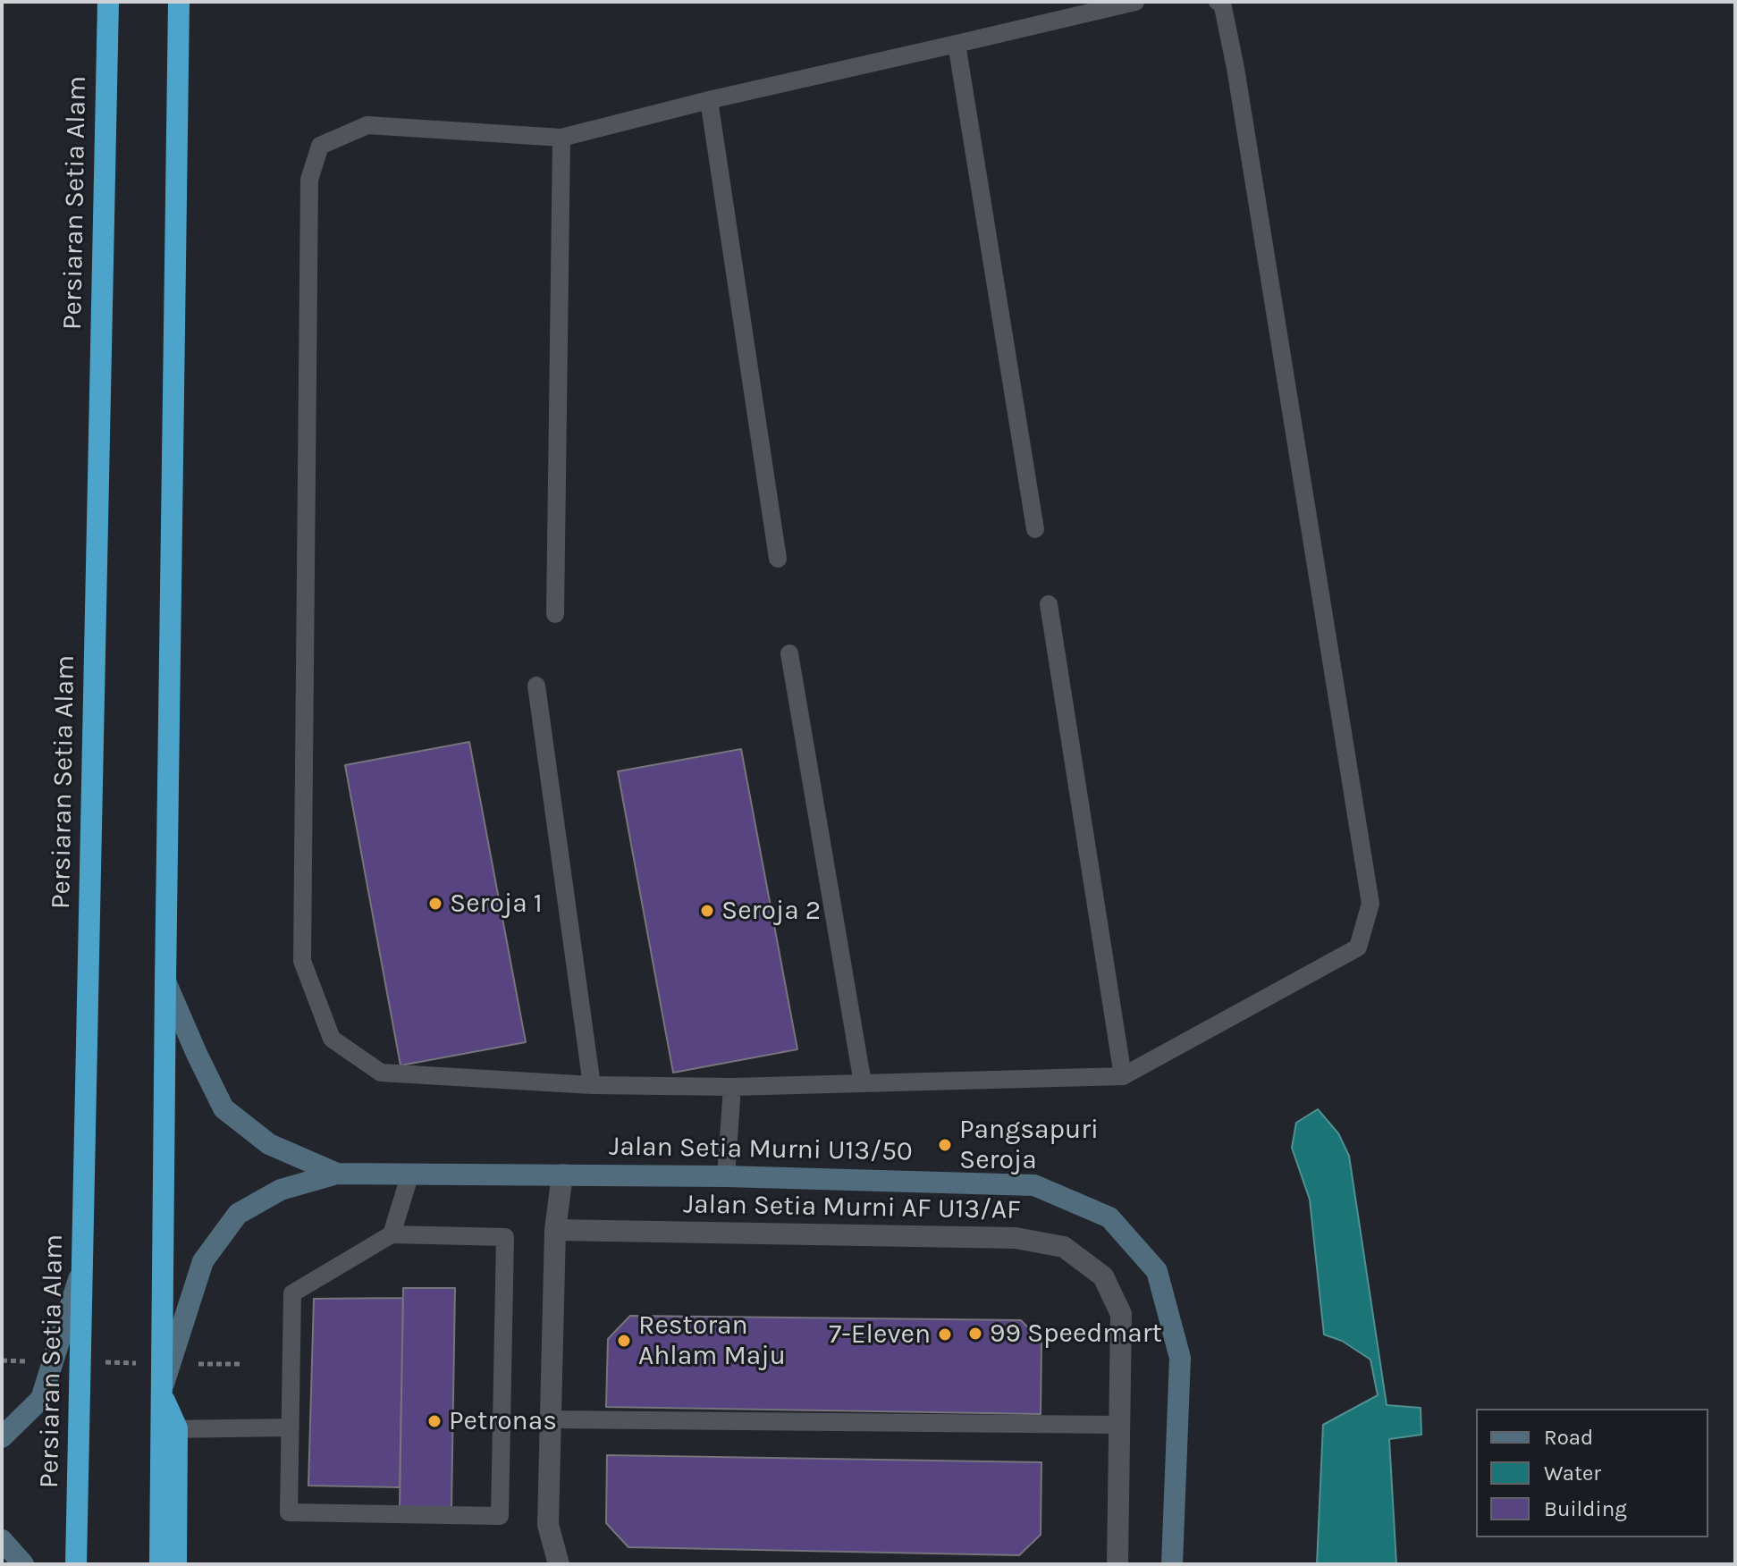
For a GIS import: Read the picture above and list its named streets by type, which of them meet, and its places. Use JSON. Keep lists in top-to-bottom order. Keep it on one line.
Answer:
{"streets":{"highway":["Persiaran Setia Alam"],"street":["Jalan Setia Murni U13/50","Jalan Setia Murni AF U13/AF"]},"places":["Seroja 1","Seroja 2","Pangsapuri Seroja","99 Speedmart","7-Eleven","Restoran Ahlam Maju","Petronas"],"legend":["Road","Water","Building"]}
